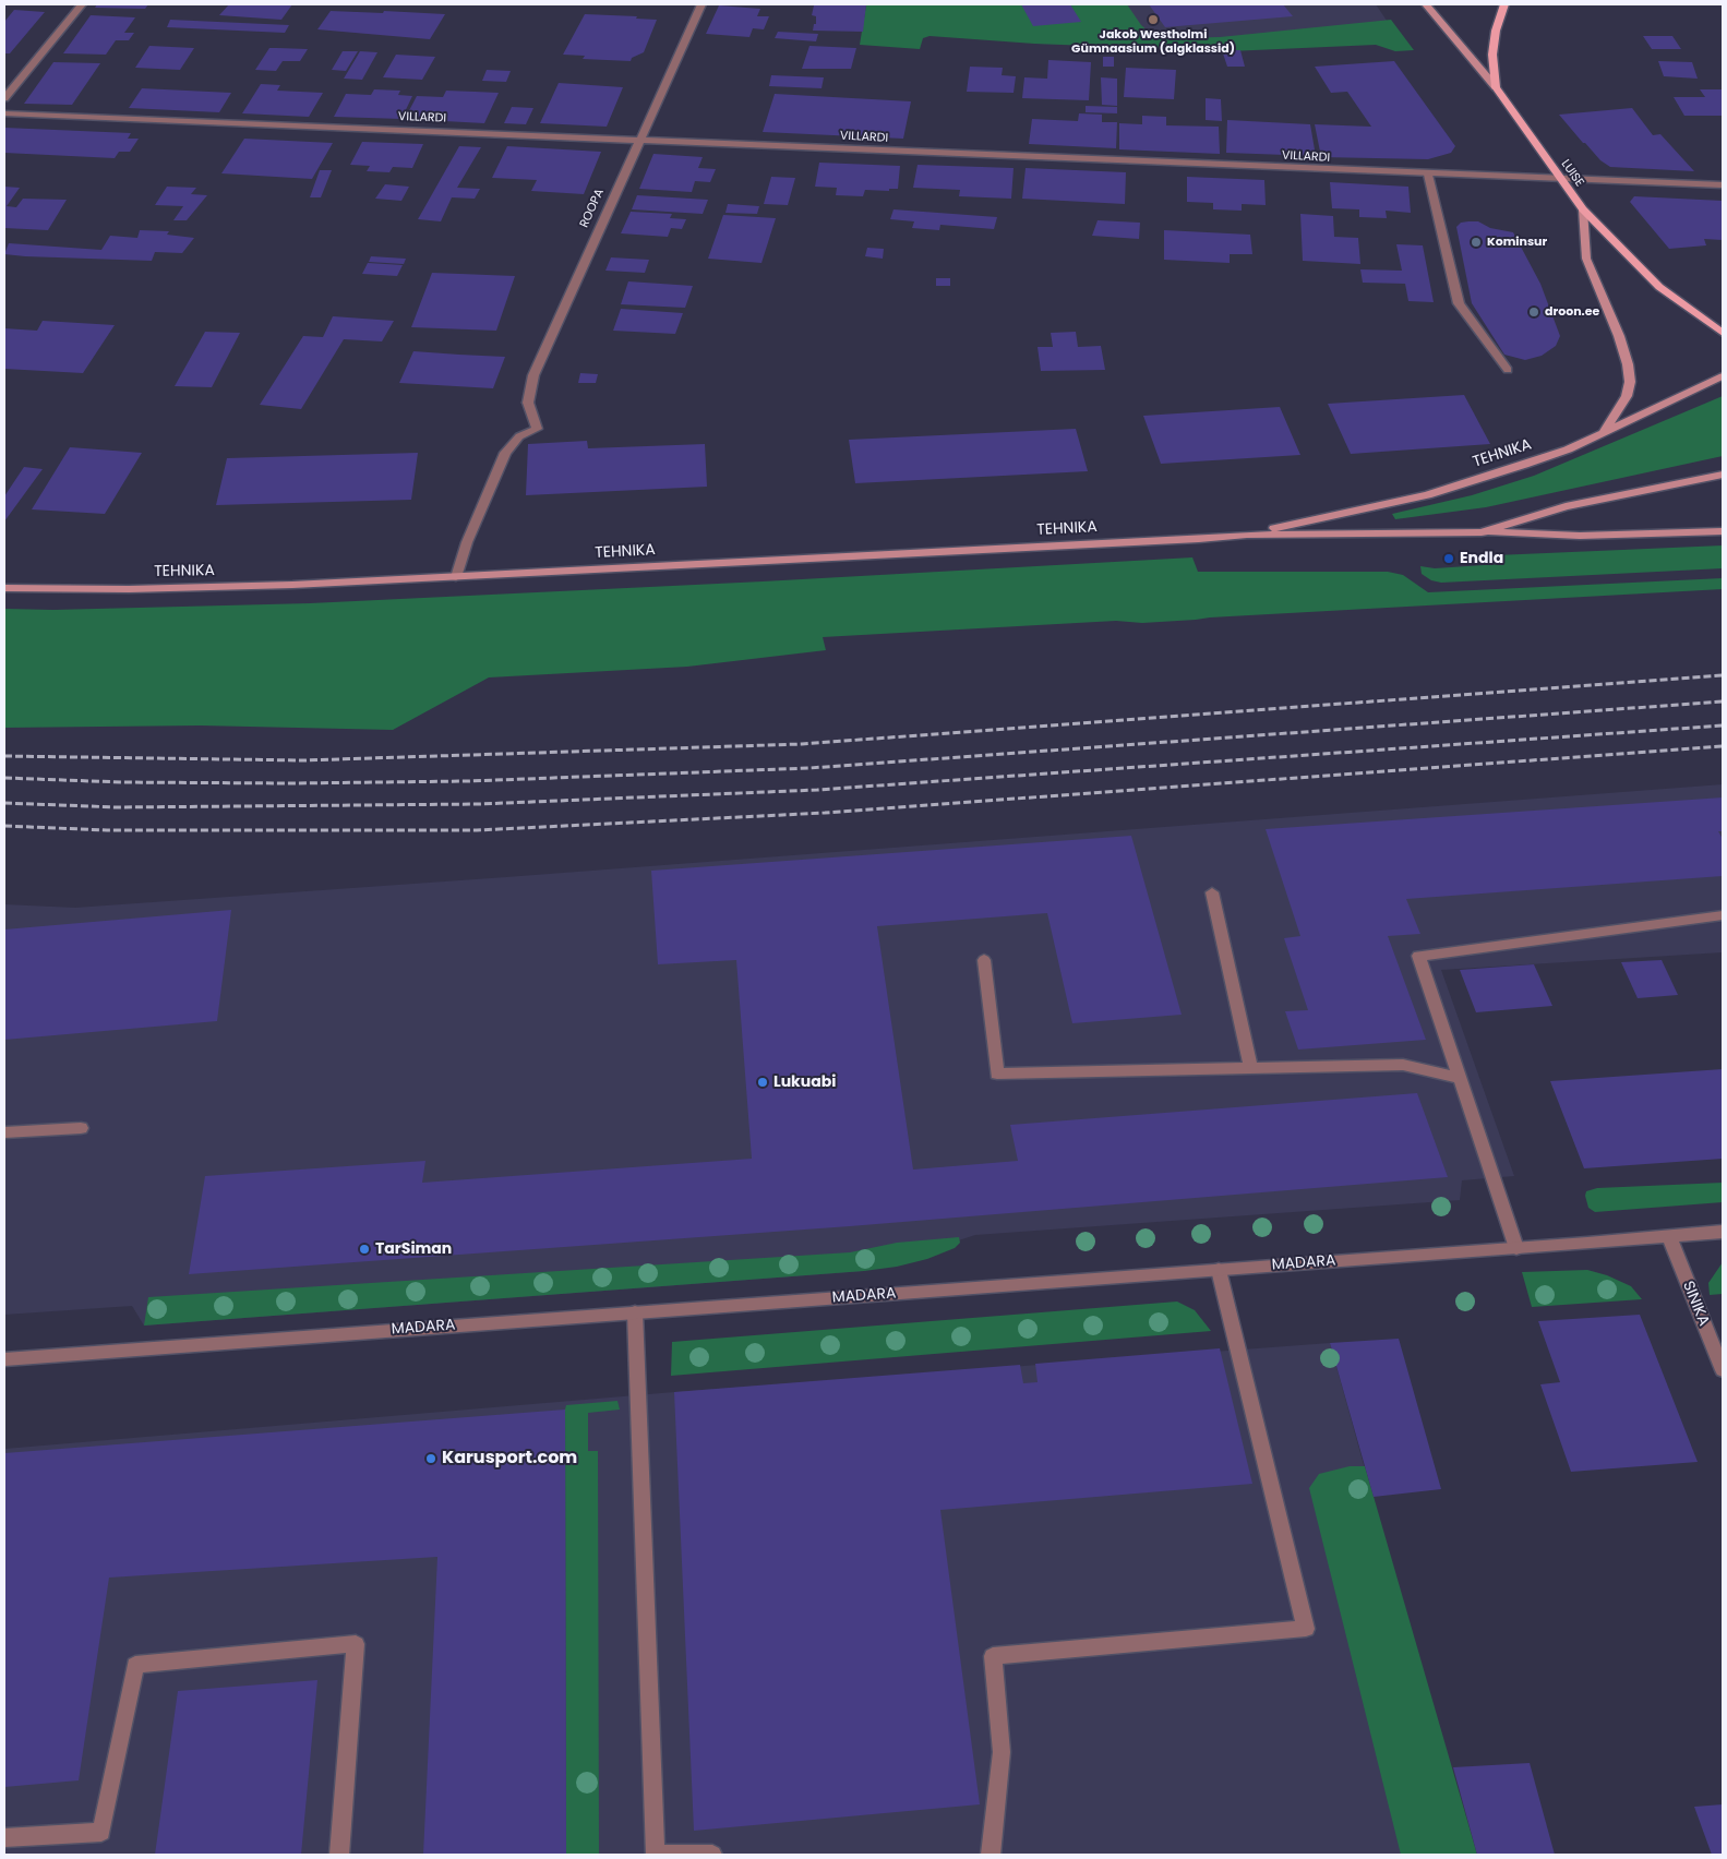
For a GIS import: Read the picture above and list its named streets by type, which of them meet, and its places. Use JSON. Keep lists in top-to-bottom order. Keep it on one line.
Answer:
{"streets":{"main road":["LUISE","TEHNIKA"],"street":["VILLARDI","ROOPA","MADARA","SINIKA"]},"crossings":[["VILLARDI","LUISE"],["VILLARDI","ROOPA"],["ROOPA","TEHNIKA"],["MADARA","SINIKA"]],"places":["Jakob Westholmi Gümnaasium (algklassid)","Kominsur","droon.ee","Endla","Lukuabi","TarSiman","Karusport.com"]}
